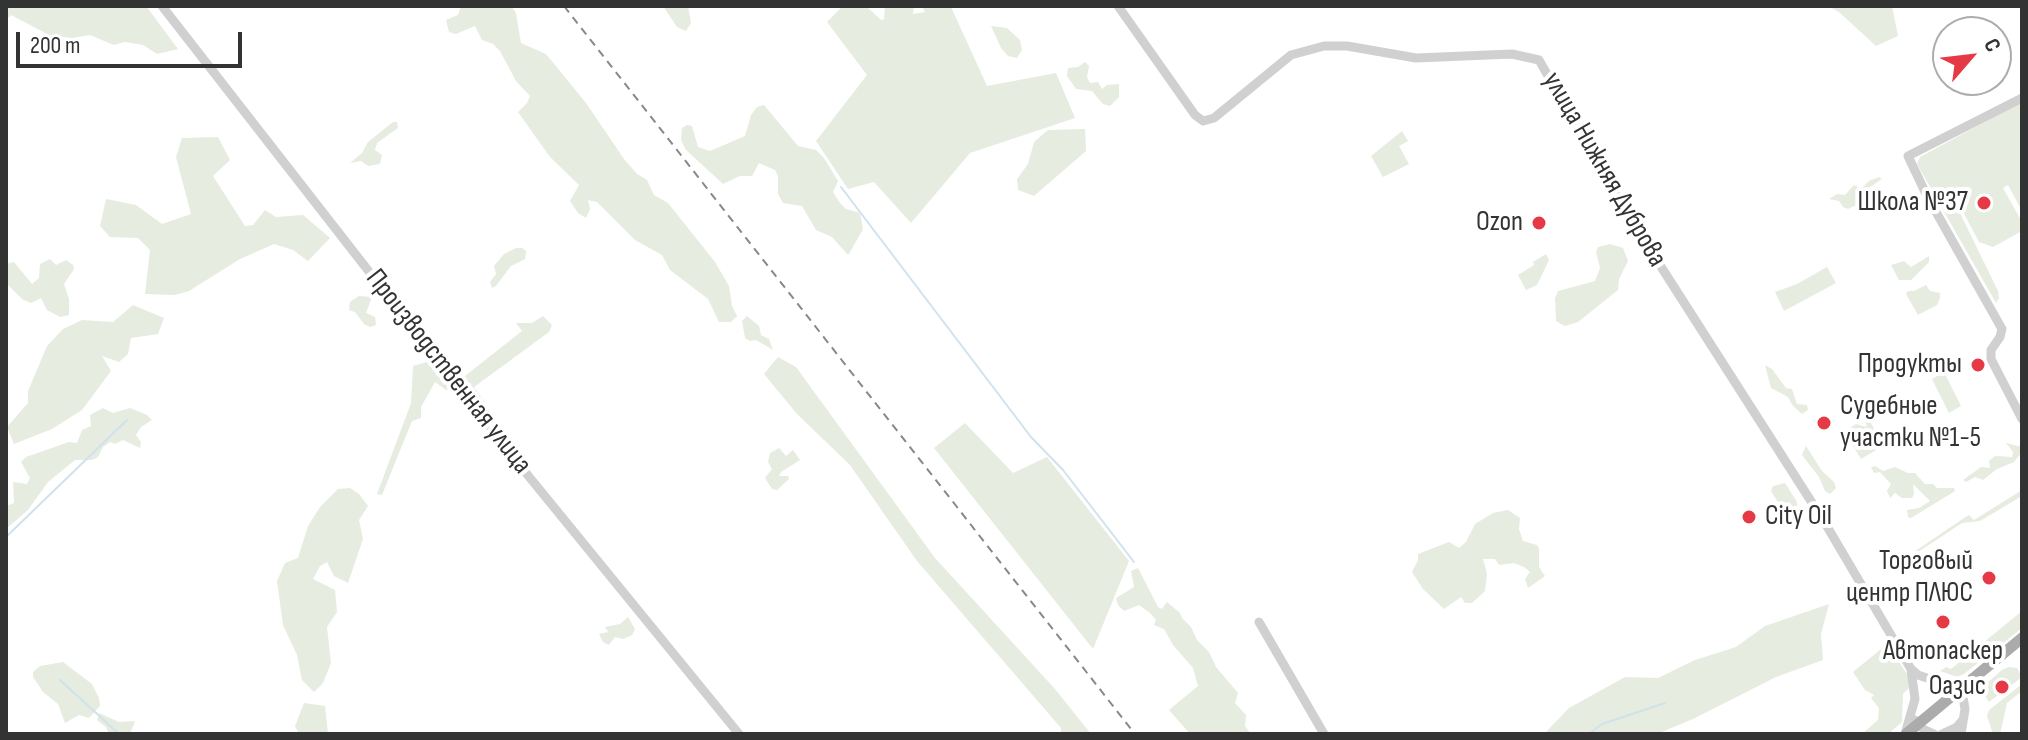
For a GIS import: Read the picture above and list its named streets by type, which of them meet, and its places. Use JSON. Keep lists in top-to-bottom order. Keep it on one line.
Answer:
{"streets":{"street":["улица Нижняя Дуброва","Производственная улица"]},"places":["Школа №37","Ozon","Продукты","Судебные участки №1-5","City Oil","Торговый центр ПЛЮС","Автопаскер","Оазис"],"scale_bar":"200 m","north":"top right"}
